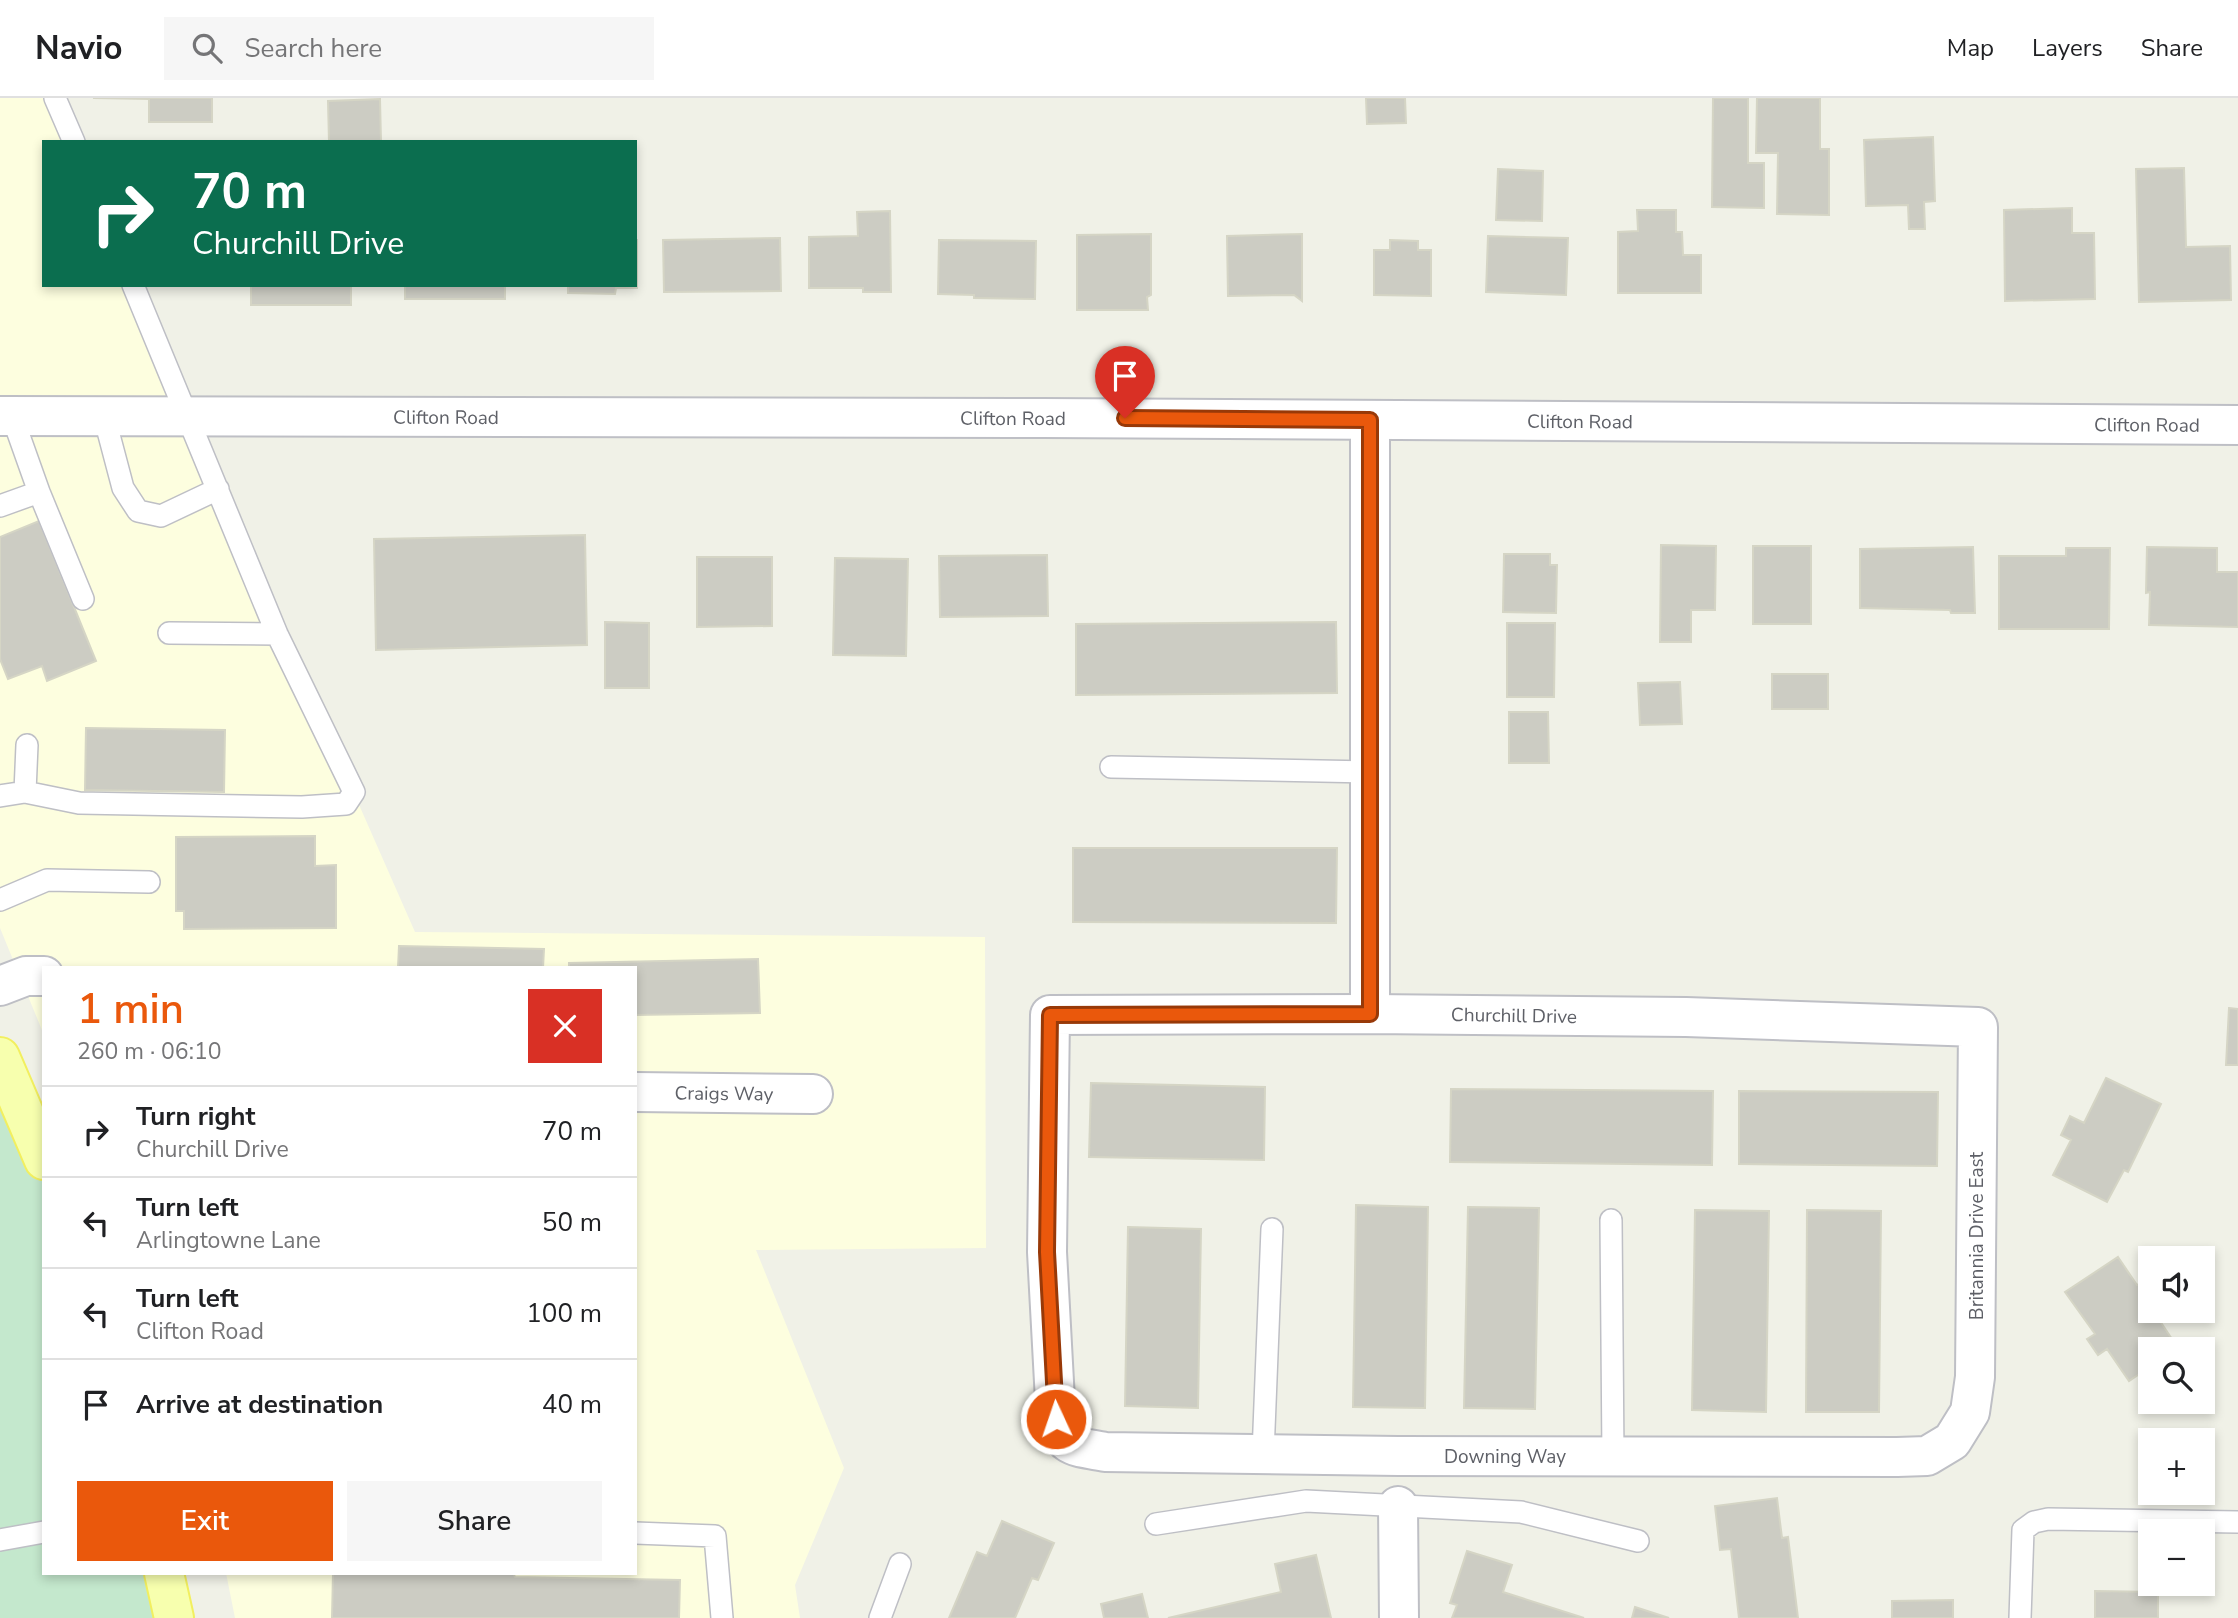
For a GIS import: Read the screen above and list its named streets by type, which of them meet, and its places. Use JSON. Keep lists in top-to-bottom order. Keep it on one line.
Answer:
{"streets":{"street":["Clifton Road","Churchill Drive","Craigs Way","Britannia Drive East","Downing Way"]},"crossings":[["Churchill Drive","Britannia Drive East"],["Churchill Drive","Downing Way"],["Britannia Drive East","Downing Way"]],"page":{"header":"Navio","search":"Search here","nav":["Map","Layers","Share"],"turn":["70 m","Churchill Drive"],"heading":["1 min","260 m · 06:10"],"list":[{"name":"Turn right","note":"Churchill Drive","value":"70 m"},{"name":"Turn left","note":"Arlingtowne Lane","value":"50 m"},{"name":"Turn left","note":"Clifton Road","value":"100 m"},{"name":"Arrive at destination","value":"40 m"}],"map_buttons":["+","−"],"buttons":["Exit","Share"]}}
